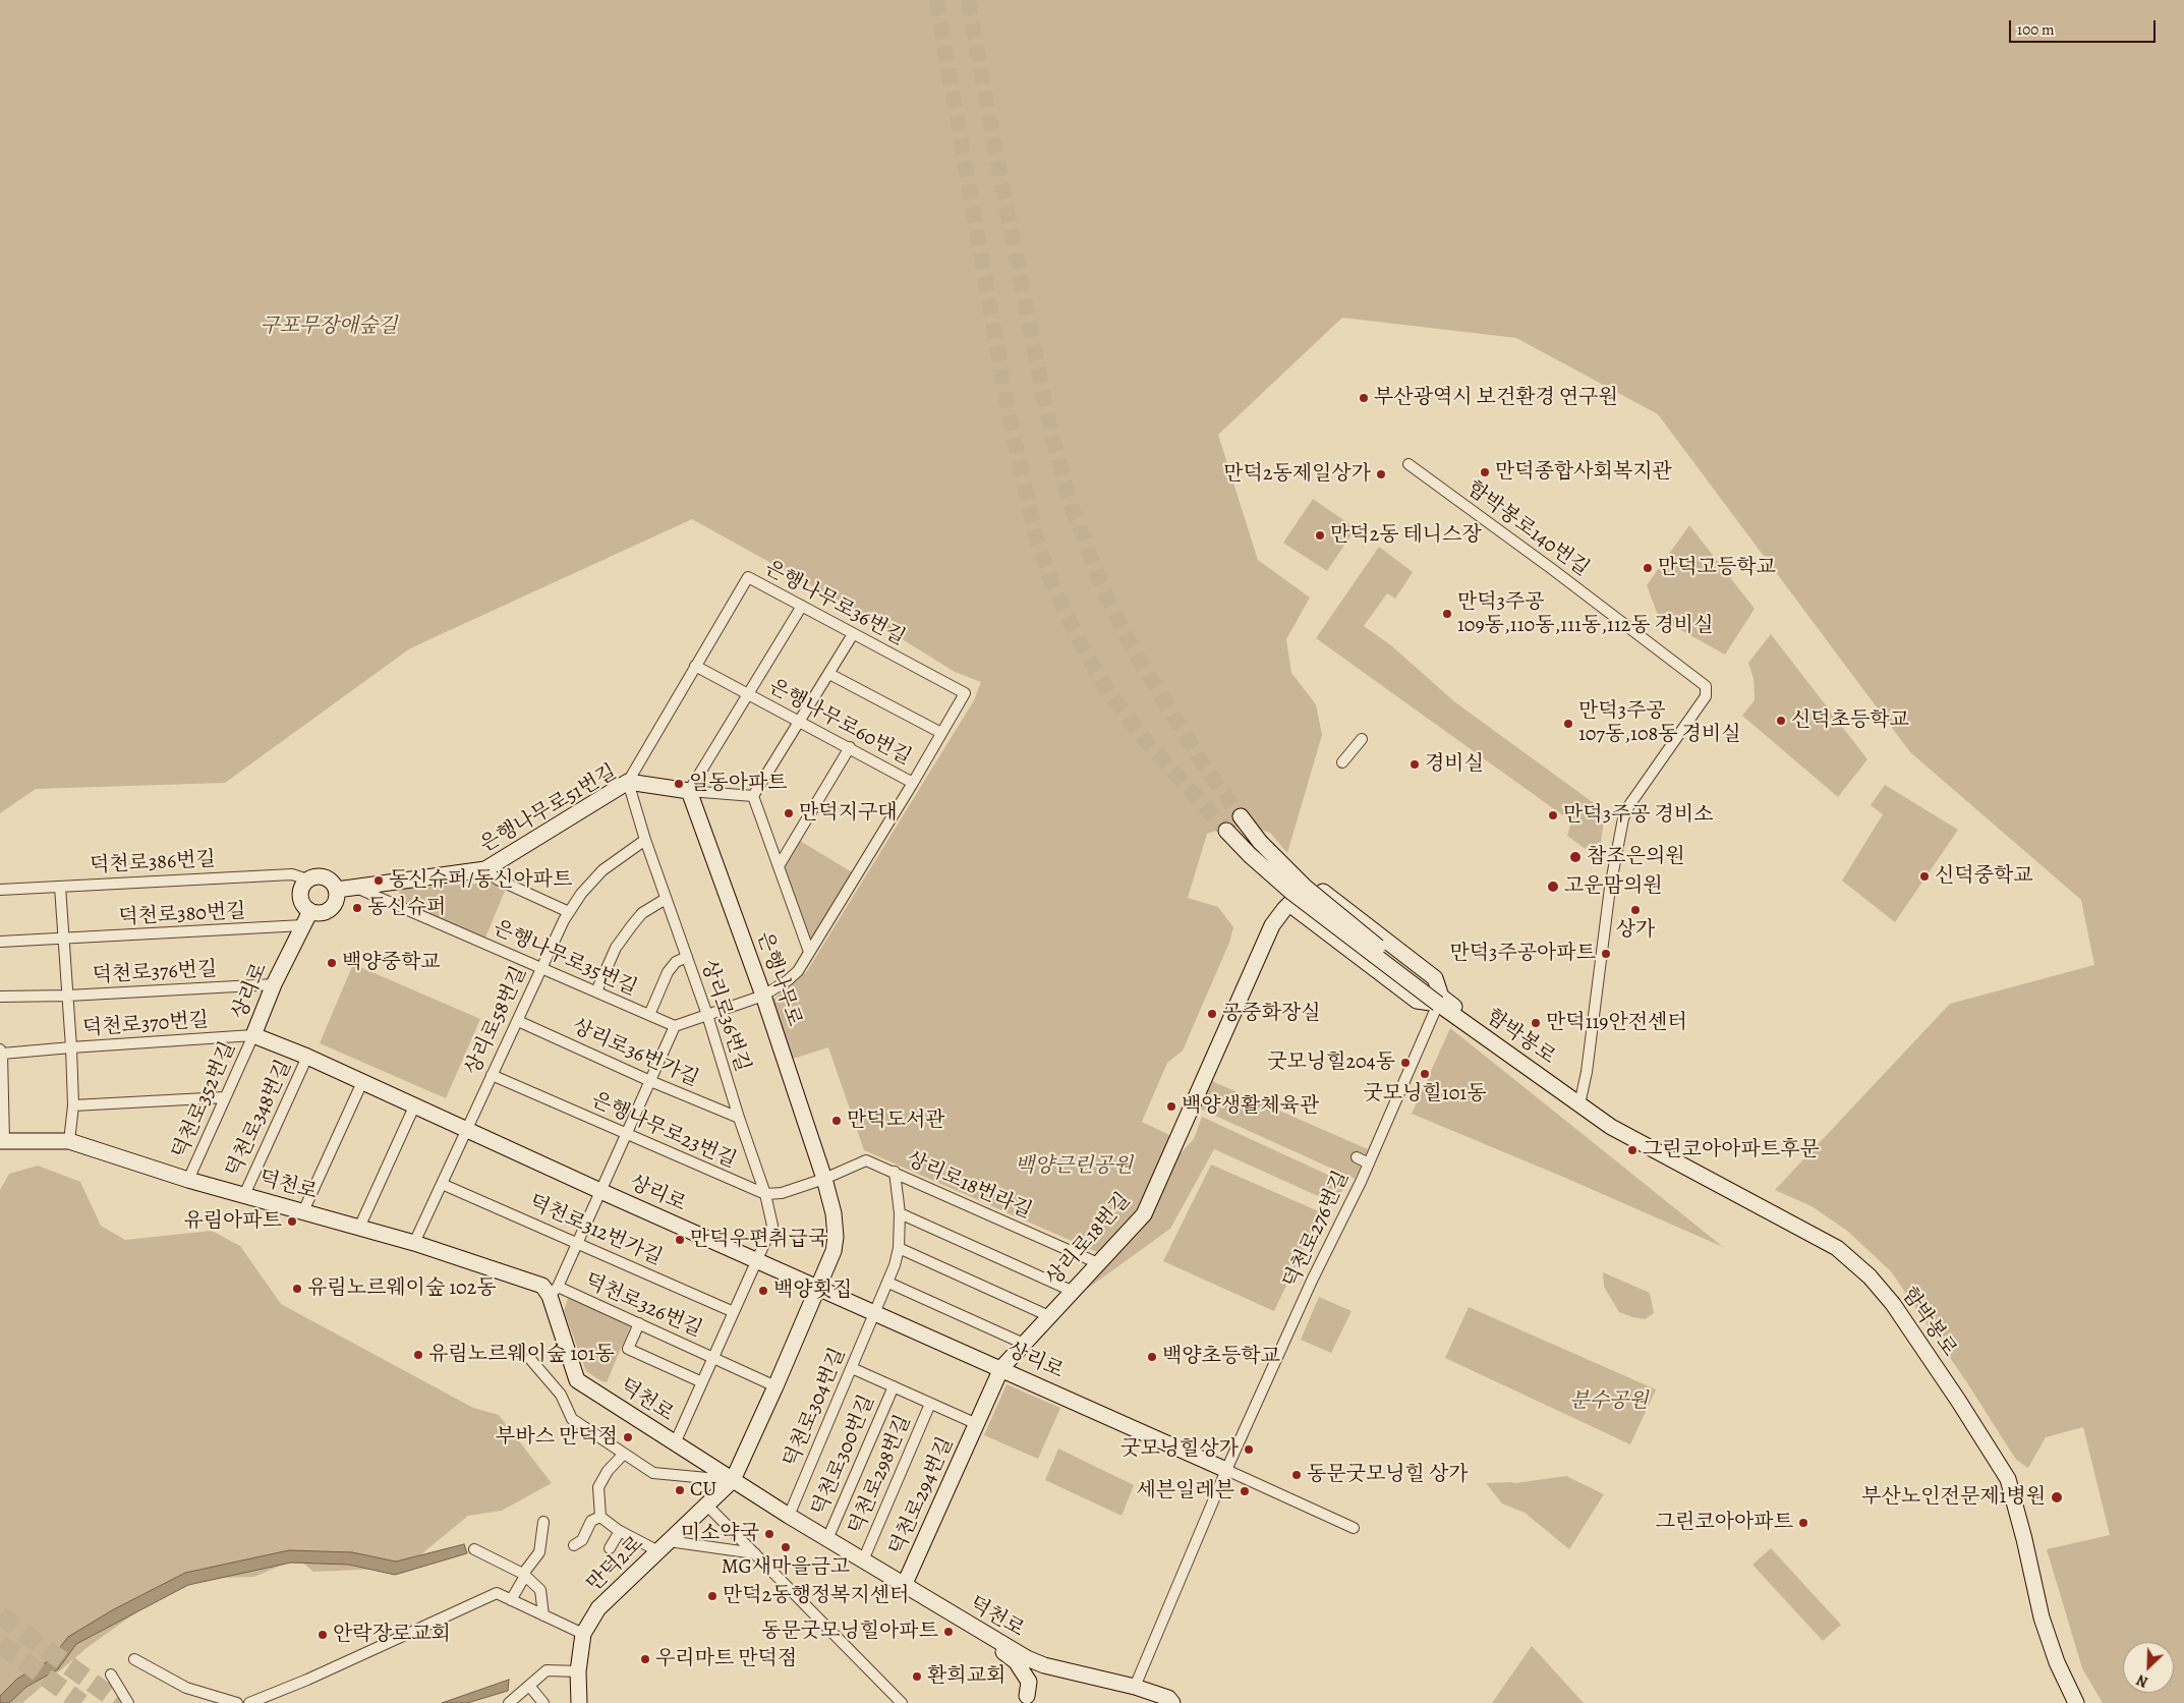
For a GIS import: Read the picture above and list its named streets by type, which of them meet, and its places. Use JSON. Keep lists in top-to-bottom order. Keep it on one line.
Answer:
{"streets":{"main road":["은행나무로51번길","은행나무로","상리로","함박봉로","덕천로","상리로18번길","덕천로294번길","만덕2로"],"street":["함박봉로140번길","은행나무로36번길","은행나무로60번길","덕천로386번길","덕천로380번길","은행나무로35번길","덕천로376번길","상리로36번길","상리로58번길","덕천로370번길","상리로36번가길","덕천로352번길","덕천로348번길","은행나무로23번길","상리로18번라길","덕천로276번길","덕천로312번가길","덕천로326번길","덕천로304번길","덕천로300번길","덕천로298번길"]},"crossings":[["함박봉로140번길","함박봉로"],["은행나무로36번길","은행나무로60번길"],["은행나무로36번길","은행나무로51번길"],["은행나무로36번길","은행나무로"],["은행나무로36번길","상리로36번길"],["은행나무로51번길","덕천로386번길"],["은행나무로51번길","은행나무로35번길"],["은행나무로51번길","은행나무로"],["은행나무로51번길","상리로"],["은행나무로51번길","상리로36번길"],["덕천로386번길","상리로"],["덕천로380번길","덕천로376번길"],["덕천로380번길","상리로"],["은행나무로35번길","상리로58번길"],["덕천로376번길","상리로"],["덕천로376번길","덕천로370번길"],["은행나무로","상리로"],["은행나무로","덕천로"],["은행나무로","상리로18번라길"],["은행나무로","만덕2로"],["상리로","상리로36번길"],["상리로","상리로58번길"],["상리로","덕천로370번길"],["상리로","덕천로352번길"],["상리로","덕천로348번길"],["상리로","덕천로276번길"],["상리로","상리로18번길"],["상리로","덕천로304번길"],["상리로","덕천로294번길"],["상리로36번길","상리로58번길"],["상리로36번길","상리로36번가길"],["상리로36번길","은행나무로23번길"],["상리로36번길","덕천로"],["상리로36번길","덕천로312번가길"],["상리로36번길","덕천로326번길"],["상리로58번길","상리로36번가길"],["상리로58번길","은행나무로23번길"],["상리로58번길","덕천로"],["상리로58번길","덕천로312번가길"],["덕천로370번길","덕천로352번길"],["함박봉로","덕천로276번길"],["함박봉로","상리로18번길"],["덕천로352번길","덕천로"],["덕천로348번길","덕천로"],["덕천로","덕천로276번길"],["덕천로","덕천로326번길"],["덕천로","덕천로304번길"],["덕천로","덕천로300번길"],["덕천로","덕천로298번길"],["덕천로","덕천로294번길"],["덕천로","만덕2로"],["상리로18번라길","상리로18번길"],["상리로18번라길","덕천로304번길"],["덕천로276번길","상리로18번길"],["상리로18번길","덕천로294번길"],["덕천로304번길","덕천로294번길"],["덕천로300번길","덕천로294번길"],["덕천로298번길","덕천로294번길"]],"parks":["구포무장애숲길","백양근린공원","분수공원"],"places":["부산광역시 보건환경 연구원","만덕종합사회복지관","만덕2동제일상가","만덕2동 테니스장","만덕고등학교","만덕3주공 109동,110동,111동,112동 경비실","신덕초등학교","만덕3주공 107동,108동 경비실","경비실","일동아파트","만덕지구대","만덕3주공 경비소","참조은의원","신덕중학교","동신슈퍼/동신아파트","고운맘의원","동신슈퍼","상가","만덕3주공아파트","백양중학교","공중화장실","만덕119안전센터","굿모닝힐204동","굿모닝힐101동","백양생활체육관","만덕도서관","그린코아아파트후문","유림아파트","만덕우편취급국","유림노르웨이숲 102동","백양횟집","유림노르웨이숲 101동","백양초등학교","부바스 만덕점","굿모닝힐상가","동문굿모닝힐 상가","CU","세븐일레븐","부산노인전문제1병원","그린코아아파트","미소약국","MG새마을금고","만덕2동행정복지센터","동문굿모닝힐아파트","안락장로교회","우리마트 만덕점","환희교회"],"scale_bar":"100 m","north":"bottom left"}
